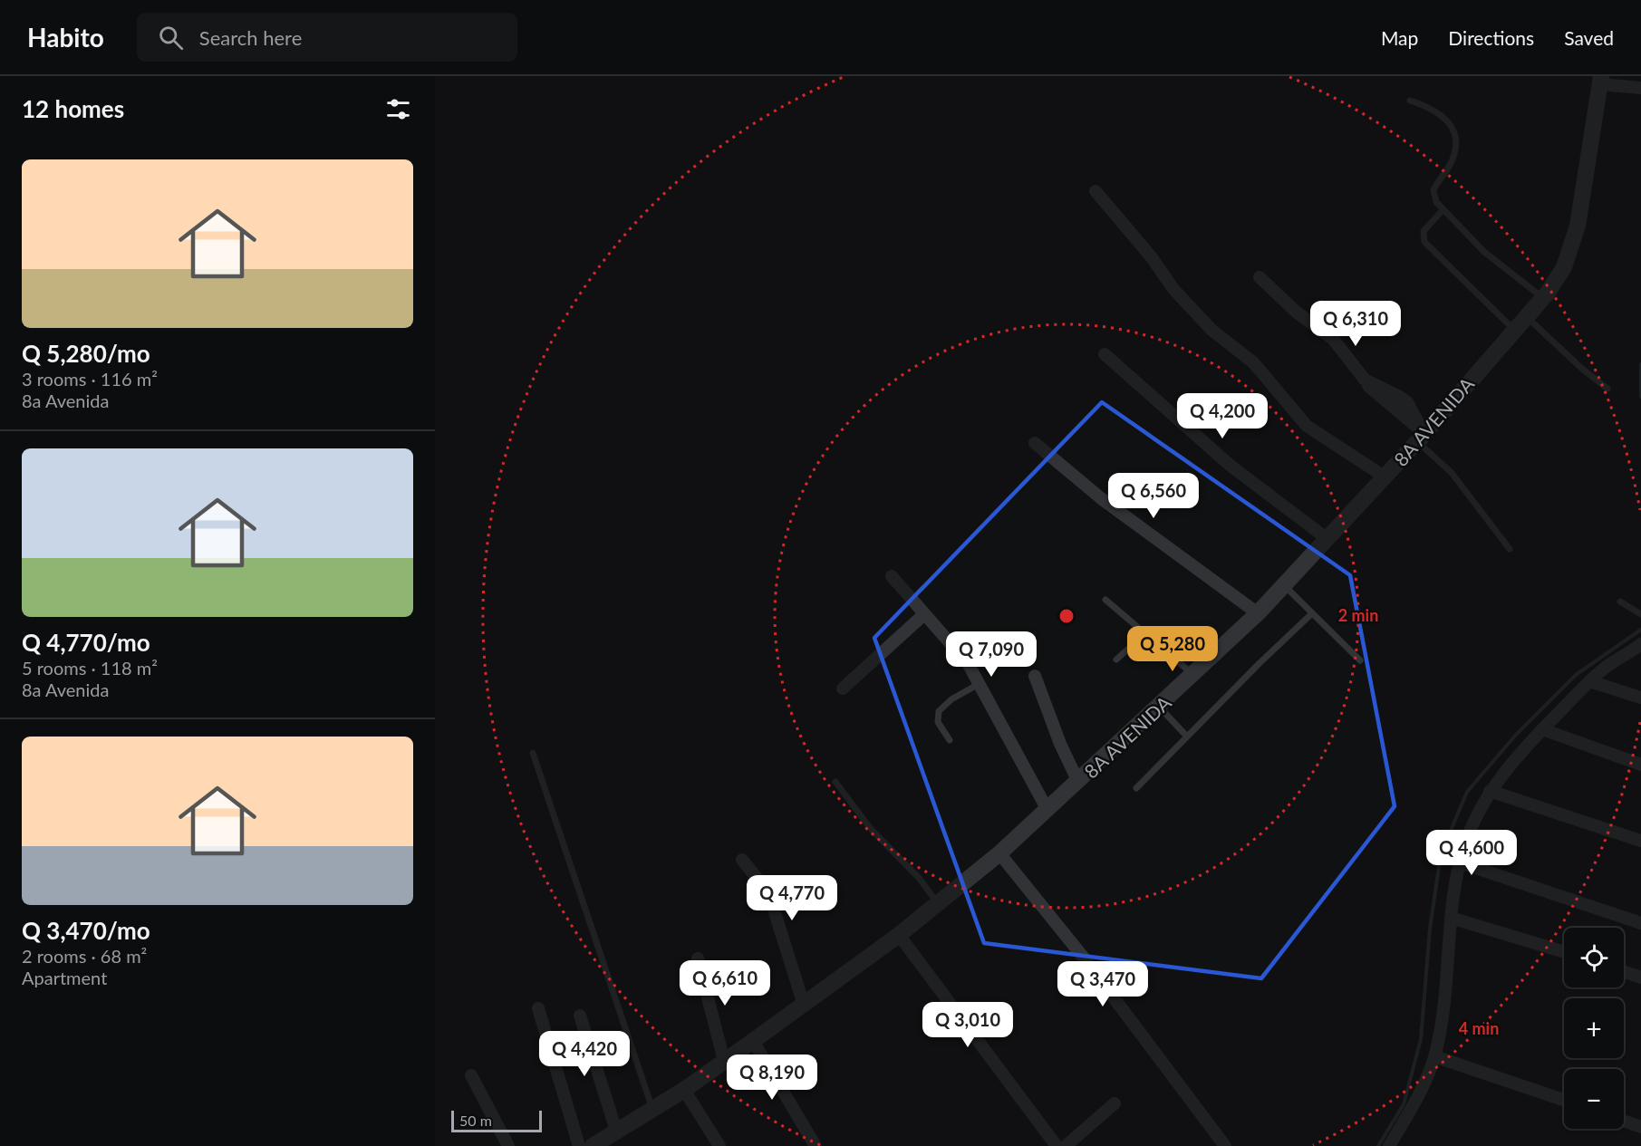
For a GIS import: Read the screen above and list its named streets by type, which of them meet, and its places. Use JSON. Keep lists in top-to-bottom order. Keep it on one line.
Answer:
{"streets":{"street":["8A AVENIDA"]},"scale_bar":"50 m","page":{"header":"Habito","search":"Search here","nav":["Map","Directions","Saved"],"heading":"12 homes","list":[{"name":"Q 5,280/mo","note":"3 rooms · 116 m² · 8a Avenida"},{"name":"Q 4,770/mo","note":"5 rooms · 118 m² · 8a Avenida"},{"name":"Q 3,470/mo","note":"2 rooms · 68 m² · Apartment"}],"price":["Q 6,310","Q 4,200","Q 6,560","Q 5,280","Q 7,090","Q 4,600","Q 4,770","Q 6,610","Q 3,470","Q 3,010","Q 4,420","Q 8,190"],"map_buttons":["+","−"],"scale":"50 m"},"rings":["2 min","4 min"]}
